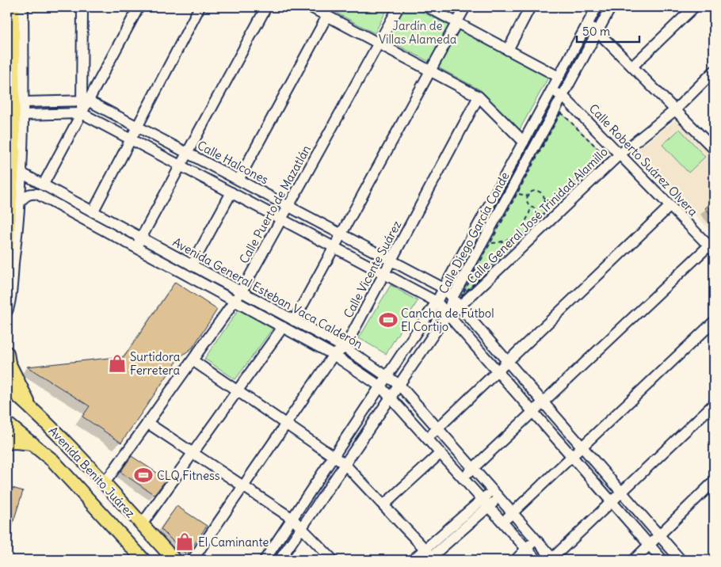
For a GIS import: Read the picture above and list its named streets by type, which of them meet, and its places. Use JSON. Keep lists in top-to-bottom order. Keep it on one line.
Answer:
{"streets":{"main road":["Avenida Benito Juárez"],"street":["Calle Roberto Suárez Olvera","Calle Halcones","Calle Puerto de Mazatlán","Calle General José Trinidad Alamillo","Calle Diego García Conde","Calle Vicente Suárez","Avenida General Esteban Vaca Calderón"]},"crossings":[["Calle Roberto Suárez Olvera","Calle General José Trinidad Alamillo"],["Calle Roberto Suárez Olvera","Calle Diego García Conde"],["Calle Halcones","Calle Puerto de Mazatlán"],["Calle Halcones","Calle General José Trinidad Alamillo"],["Calle Halcones","Calle Diego García Conde"],["Calle Halcones","Calle Vicente Suárez"],["Calle Puerto de Mazatlán","Avenida General Esteban Vaca Calderón"],["Calle Puerto de Mazatlán","Avenida Benito Juárez"],["Calle General José Trinidad Alamillo","Calle Diego García Conde"],["Calle Diego García Conde","Avenida General Esteban Vaca Calderón"],["Calle Vicente Suárez","Avenida General Esteban Vaca Calderón"]],"parks":["Jardín de Villas Alameda"],"places":{"sports":["Cancha de Fútbol El Cortijo","CLQ Fitness"],"shop":["Surtidora Ferretera","El Caminante"]},"scale_bar":"50 m"}
